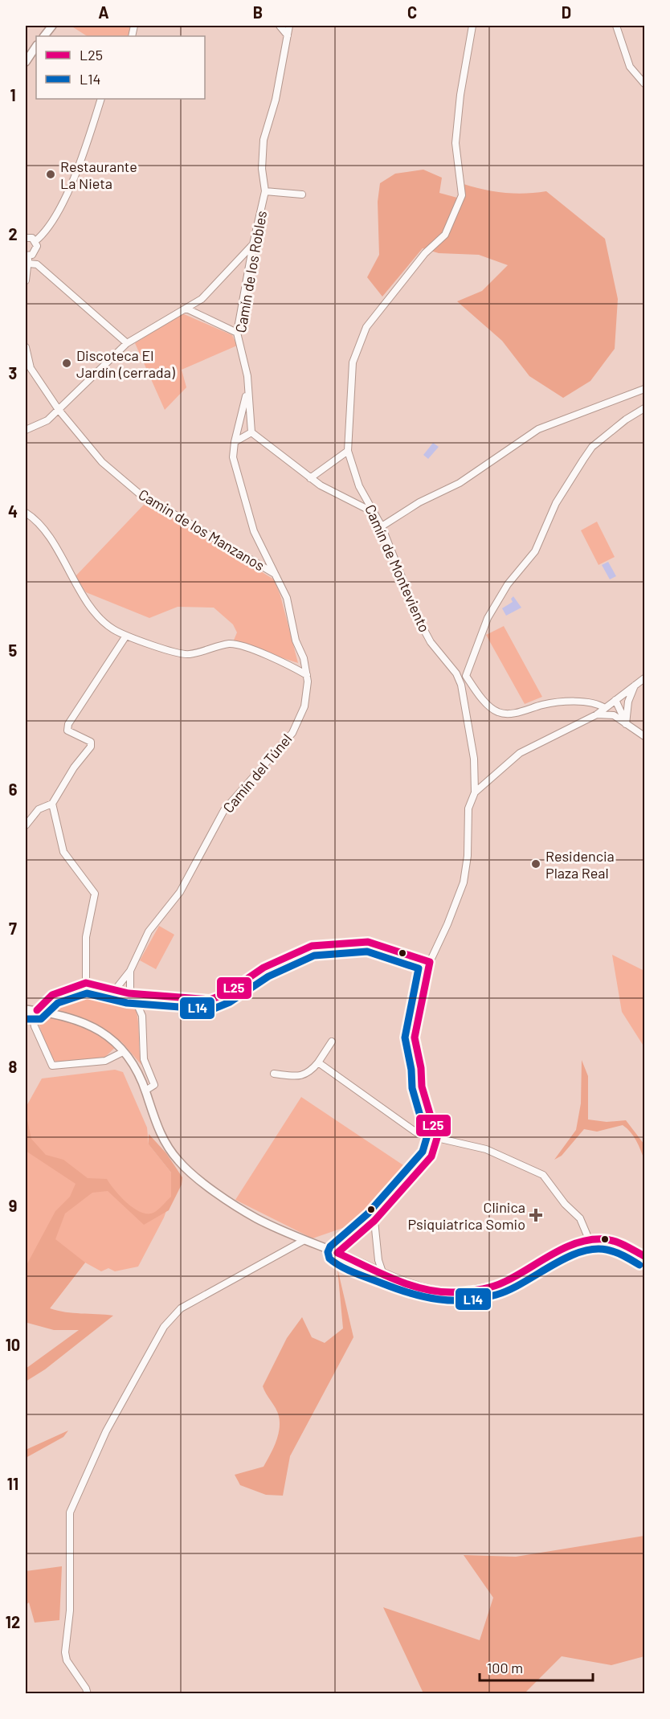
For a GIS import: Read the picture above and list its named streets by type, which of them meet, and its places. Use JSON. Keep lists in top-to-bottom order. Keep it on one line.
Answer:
{"streets":{"street":["Camín de los Robles","Camin de los Manzanos","Camín de Monteviento","Camín del Túnel"]},"crossings":[["Camín de los Robles","Camín del Túnel"],["Camin de los Manzanos","Camín del Túnel"]],"places":{"other":["Restaurante La Nieta","Discoteca El Jardín (cerrada)","Residencia Plaza Real"],"health":["Clinica Psiquiatrica Somio"]},"lines":["transit line L25","transit line L14"],"legend":["L25","L14"],"scale_bar":"100 m","grid":{"columns":["A","B","C","D"],"rows":["1","2","3","4","5","6","7","8","9","10","11","12"]}}
